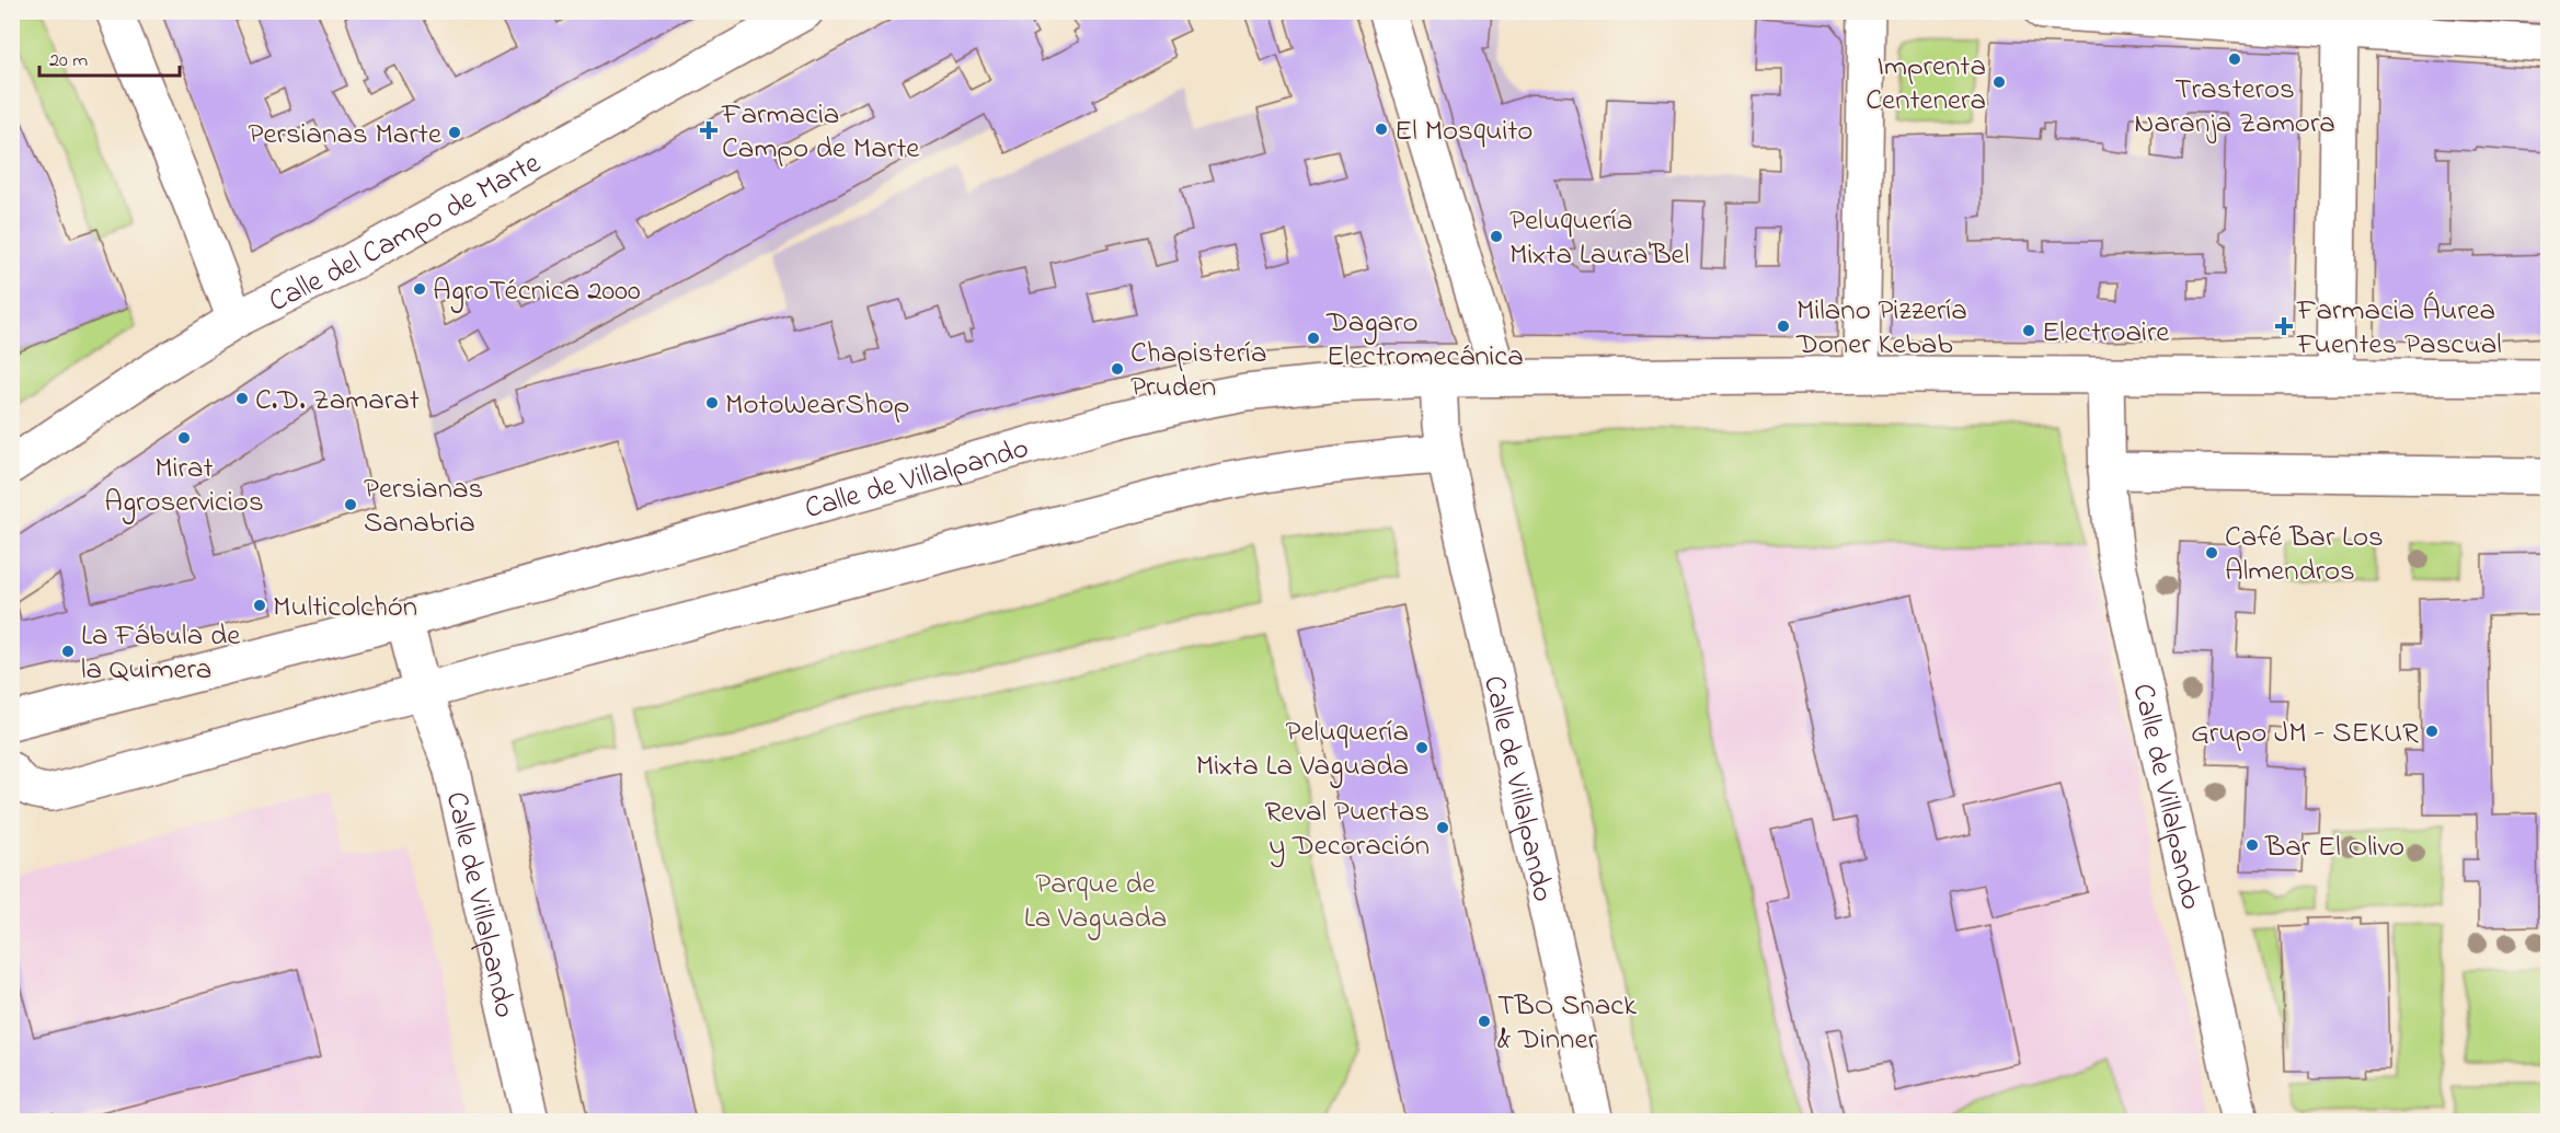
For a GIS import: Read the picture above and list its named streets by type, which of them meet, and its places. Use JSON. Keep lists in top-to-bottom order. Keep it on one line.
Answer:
{"streets":{"street":["Calle del Campo de Marte","Calle de Villalpando"]},"parks":["Parque de La Vaguada"],"places":{"other":["Trasteros Naranja Zamora","Imprenta Centenera","El Mosquito","Persianas Marte","Peluquería Mixta Laura'Bel","AgroTécnica 2000","Milano Pizzería Doner Kebab","Electroaire","Dagaro Electromecánica","Chapistería Pruden","C.D. Zamarat","MotoWearShop","Mirat Agroservicios","Persianas Sanabria","Café Bar Los Almendros","Multicolchón","La Fábula de la Quimera","Grupo JM - SEKUR","Peluquería Mixta La Vaguada","Reval Puertas y Decoración","Bar El Olivo","TBO Snack & Dinner"],"health":["Farmacia Campo de Marte","Farmacia Áurea Fuentes Pascual"]},"scale_bar":"20 m"}
